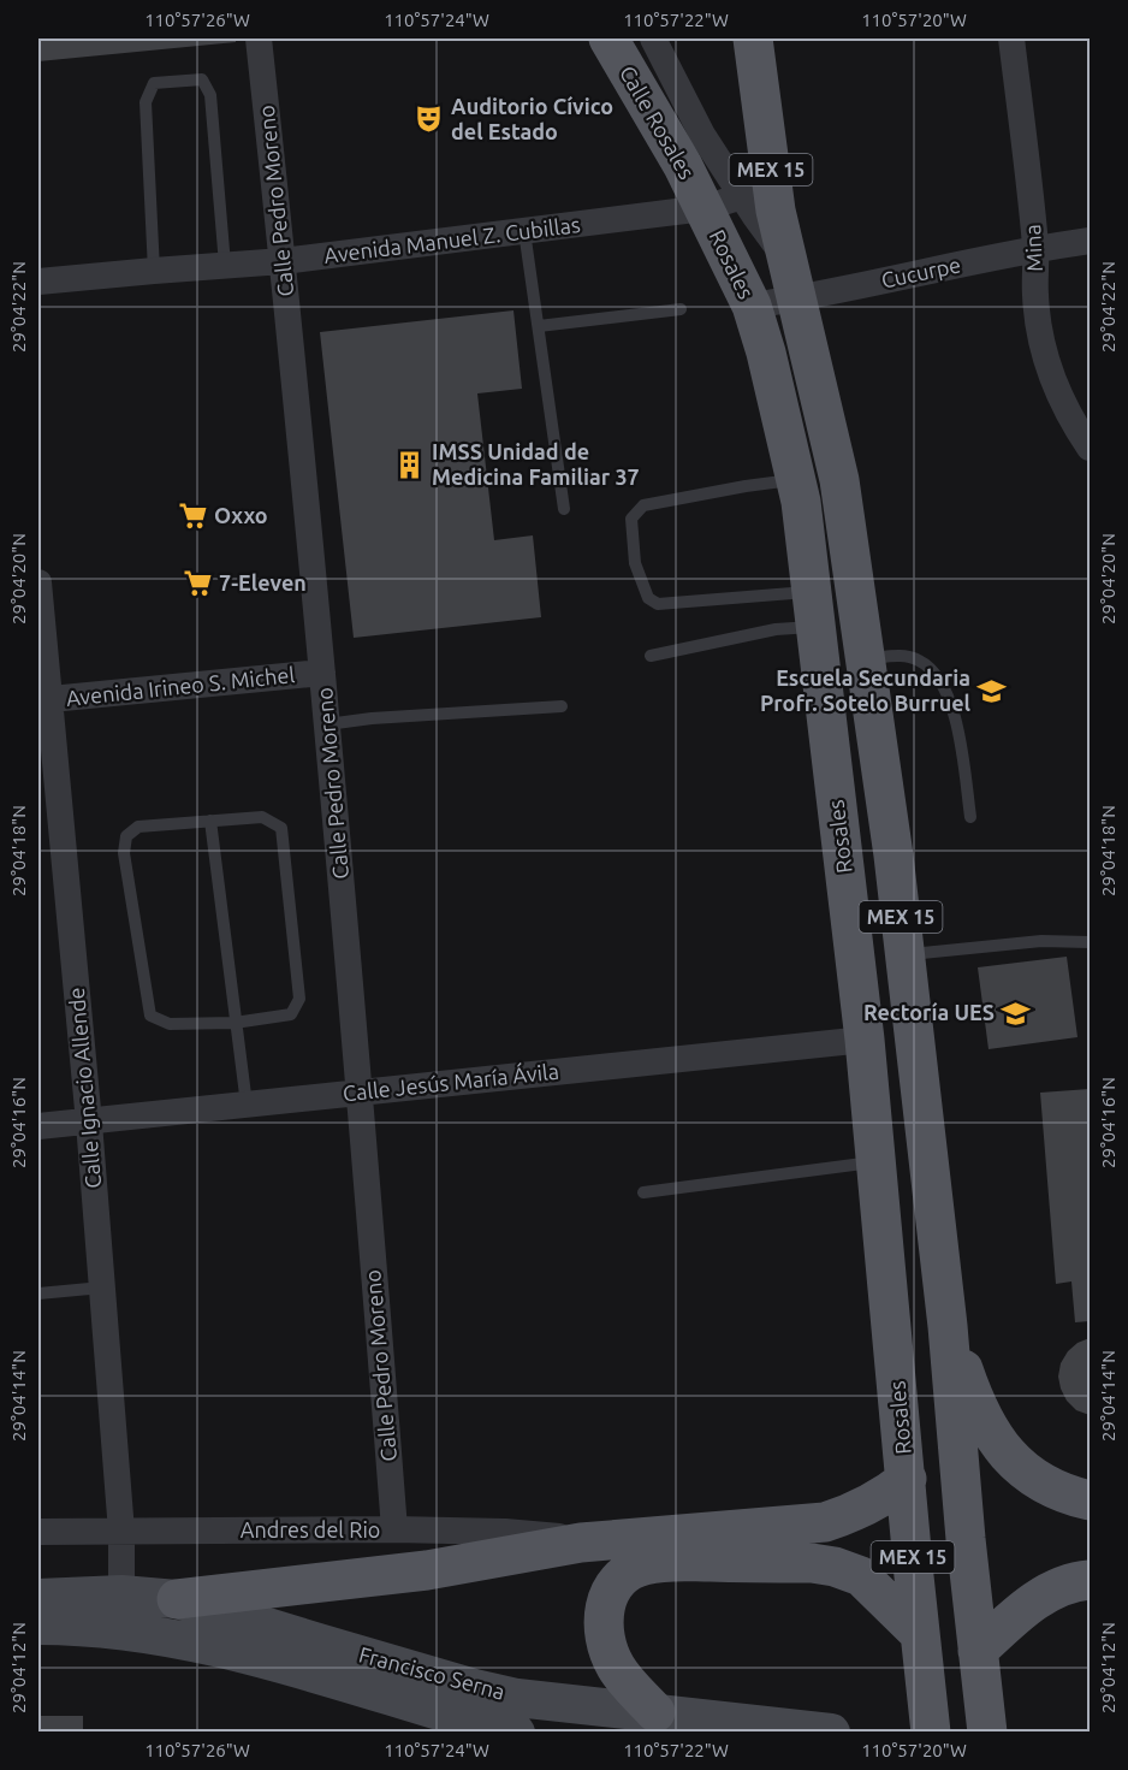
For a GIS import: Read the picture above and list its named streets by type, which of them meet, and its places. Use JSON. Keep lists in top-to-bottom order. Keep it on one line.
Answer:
{"streets":{"main road":["Calle Rosales","MEX 15","Rosales","Francisco Serna"],"street":["Calle Pedro Moreno","Avenida Manuel Z. Cubillas","Mina","Cucurpe","Avenida Irineo S. Michel","Calle Jesús María Ávila","Calle Ignacio Allende","Andres del Rio"]},"crossings":[["Calle Rosales","MEX 15"],["Calle Rosales","Avenida Manuel Z. Cubillas"],["Calle Rosales","Rosales"],["MEX 15","Avenida Manuel Z. Cubillas"],["MEX 15","Rosales"],["MEX 15","Cucurpe"],["Calle Pedro Moreno","Avenida Manuel Z. Cubillas"],["Calle Pedro Moreno","Avenida Irineo S. Michel"],["Calle Pedro Moreno","Calle Jesús María Ávila"],["Calle Pedro Moreno","Andres del Rio"],["Avenida Manuel Z. Cubillas","Rosales"],["Mina","Cucurpe"],["Rosales","Cucurpe"],["Rosales","Calle Jesús María Ávila"],["Avenida Irineo S. Michel","Calle Ignacio Allende"],["Calle Jesús María Ávila","Calle Ignacio Allende"],["Calle Ignacio Allende","Andres del Rio"],["Calle Ignacio Allende","Francisco Serna"]],"places":{"theatre":["Auditorio Cívico del Estado"],"building":["IMSS Unidad de Medicina Familiar 37"],"supermarket":["Oxxo","7-Eleven"],"school or university":["Escuela Secundaria Profr. Sotelo Burruel","Rectoría UES"]},"coordinates":["110°57'26\"W","110°57'24\"W","110°57'22\"W","110°57'20\"W","29°04'22\"N","29°04'20\"N","29°04'18\"N","29°04'16\"N","29°04'14\"N","29°04'12\"N"]}
